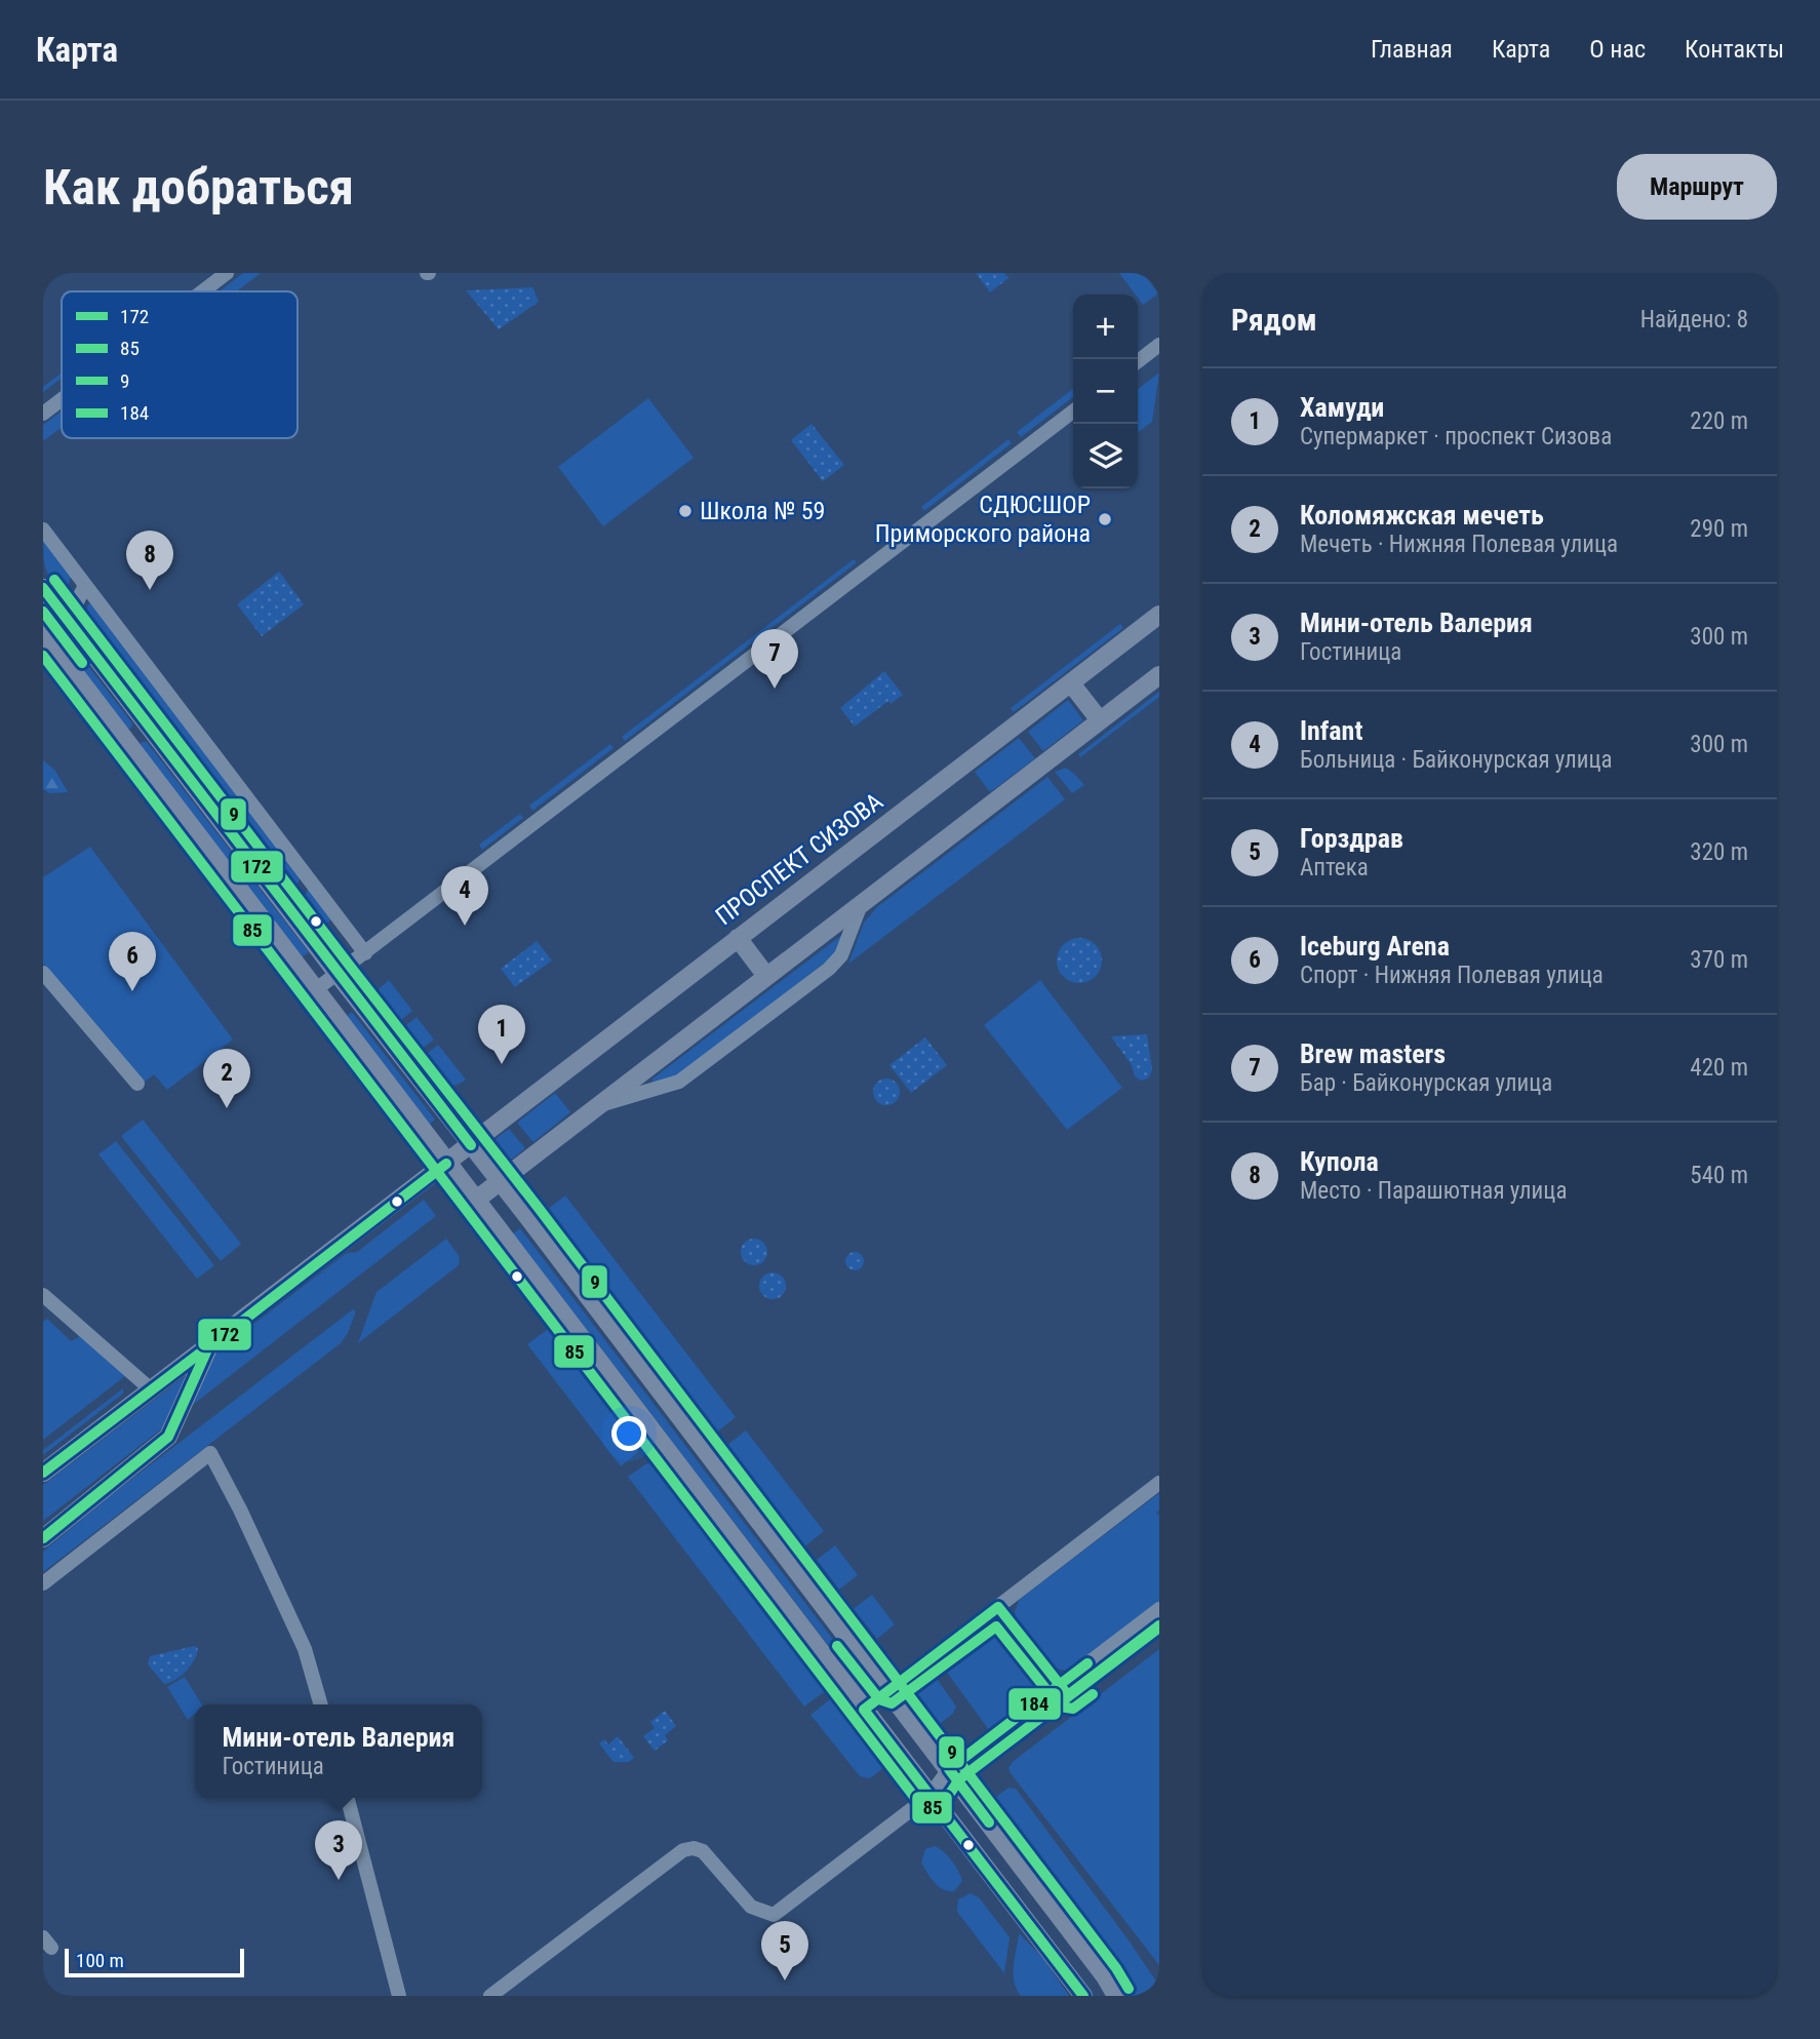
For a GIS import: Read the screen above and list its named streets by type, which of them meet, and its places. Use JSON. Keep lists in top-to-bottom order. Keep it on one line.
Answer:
{"streets":{"main road":["ПРОСПЕКТ СИЗОВА"]},"places":["Школа № 59","СДЮСШОР Приморского района"],"lines":["transit line 9","transit line 172","transit line 85","transit line 184"],"legend":["172","85","9","184"],"scale_bar":"100 m","page":{"header":"Карта","nav":["Главная","Карта","О нас","Контакты"],"buttons":"Маршрут","title":"Как добраться","heading":["Рядом","Найдено: 8"],"map_buttons":["+","−"],"list":[{"mark":"1","name":"Хамуди","note":"Супермаркет · проспект Сизова","value":"220 m"},{"mark":"2","name":"Коломяжская мечеть","note":"Мечеть · Нижняя Полевая улица","value":"290 m"},{"mark":"3","name":"Мини-отель Валерия","note":"Гостиница","value":"300 m"},{"mark":"4","name":"Infant","note":"Больница · Байконурская улица","value":"300 m"},{"mark":"5","name":"Горздрав","note":"Аптека","value":"320 m"},{"mark":"6","name":"Iceburg Arena","note":"Спорт · Нижняя Полевая улица","value":"370 m"},{"mark":"7","name":"Brew masters","note":"Бар · Байконурская улица","value":"420 m"},{"mark":"8","name":"Купола","note":"Место · Парашютная улица","value":"540 m"}],"pins":["8","7","4","6","1","2","3","5"],"popup":["Мини-отель Валерия","Гостиница"],"scale":"100 m"}}
